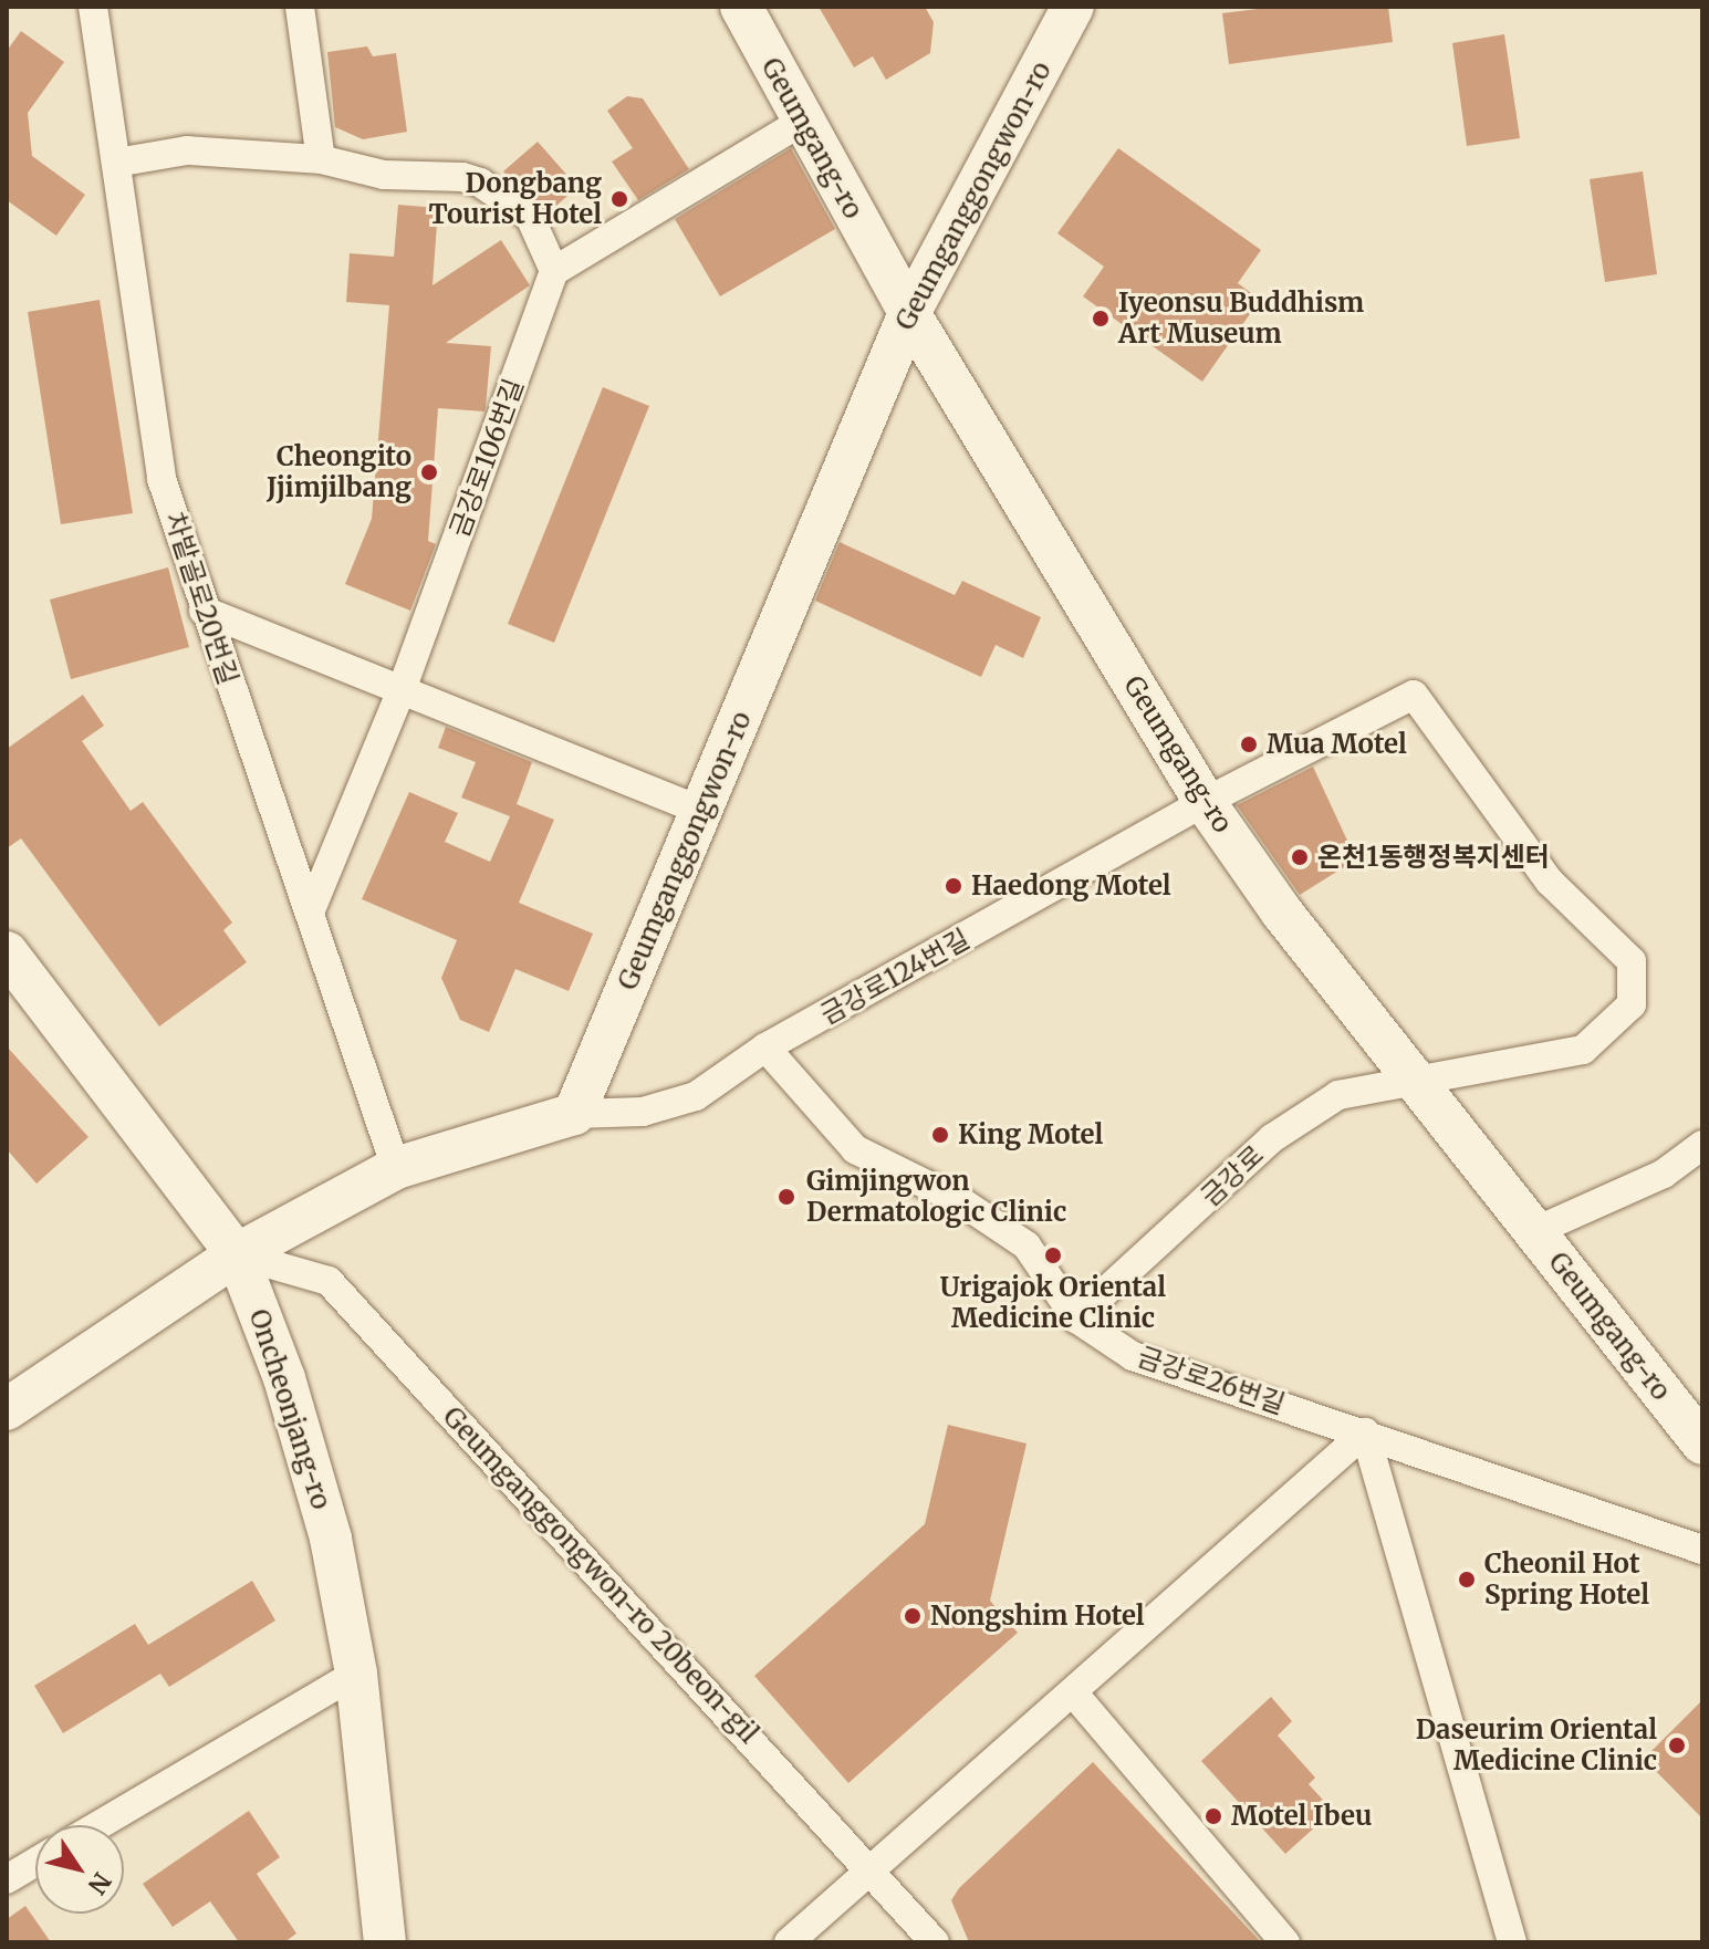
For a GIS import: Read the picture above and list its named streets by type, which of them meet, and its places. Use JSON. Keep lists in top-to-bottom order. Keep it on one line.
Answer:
{"streets":{"street":["Geumgang-ro","Geumganggongwon-ro","금강로106번길","차밭골로20번길","금강로124번길","금강로","금강로26번길","Oncheonjang-ro","Geumganggongwon-ro 20beon-gil"]},"crossings":[["Geumgang-ro","Geumganggongwon-ro"],["Geumgang-ro","금강로124번길"],["Geumgang-ro","금강로"],["Geumganggongwon-ro","금강로124번길"],["금강로106번길","차밭골로20번길"],["금강로124번길","금강로"],["금강로124번길","금강로26번길"],["금강로","금강로26번길"],["Oncheonjang-ro","Geumganggongwon-ro 20beon-gil"]],"places":["Dongbang Tourist Hotel","Iyeonsu Buddhism Art Museum","Cheongito Jjimjilbang","Mua Motel","온천1동행정복지센터","Haedong Motel","King Motel","Gimjingwon Dermatologic Clinic","Urigajok Oriental Medicine Clinic","Cheonil Hot Spring Hotel","Nongshim Hotel","Daseurim Oriental Medicine Clinic","Motel Ibeu"],"north":"bottom right"}
